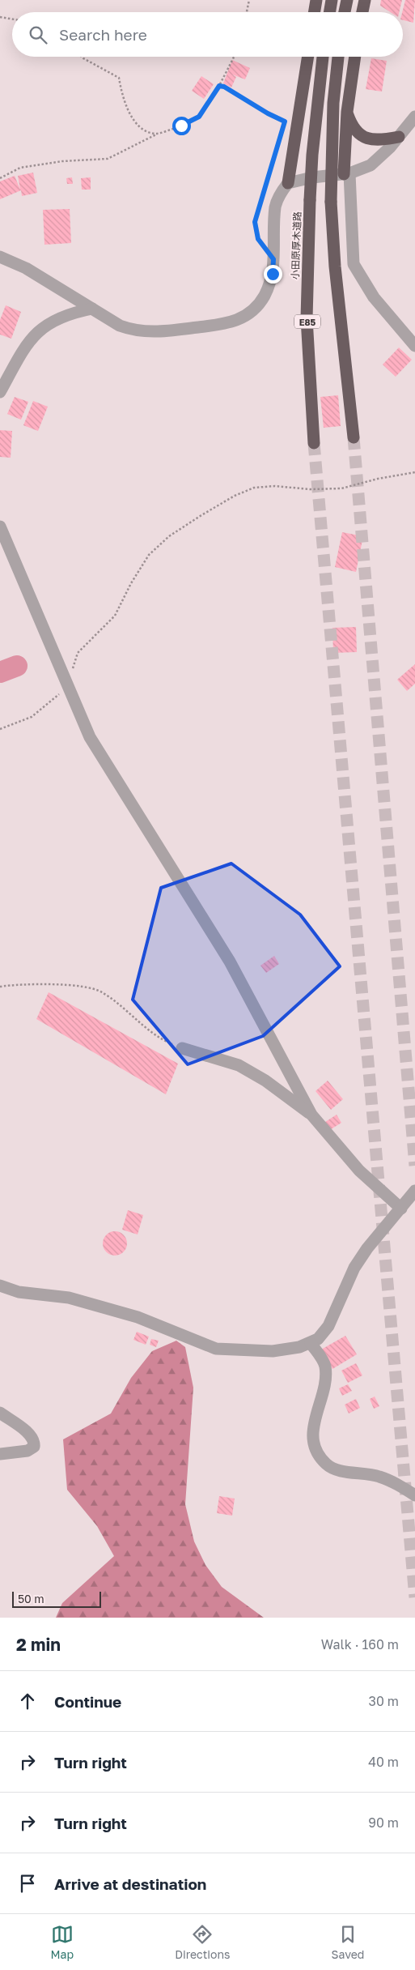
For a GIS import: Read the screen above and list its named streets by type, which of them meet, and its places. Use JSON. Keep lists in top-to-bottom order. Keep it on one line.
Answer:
{"streets":{"highway":["小田原厚木道路","E85"]},"scale_bar":"50 m","page":{"search":"Search here","scale":"50 m","heading":["2 min","Walk · 160 m"],"list":[["Continue","30 m"],["Turn right","40 m"],["Turn right","90 m"],"Arrive at destination"],"nav":["Map","Directions","Saved"]}}
